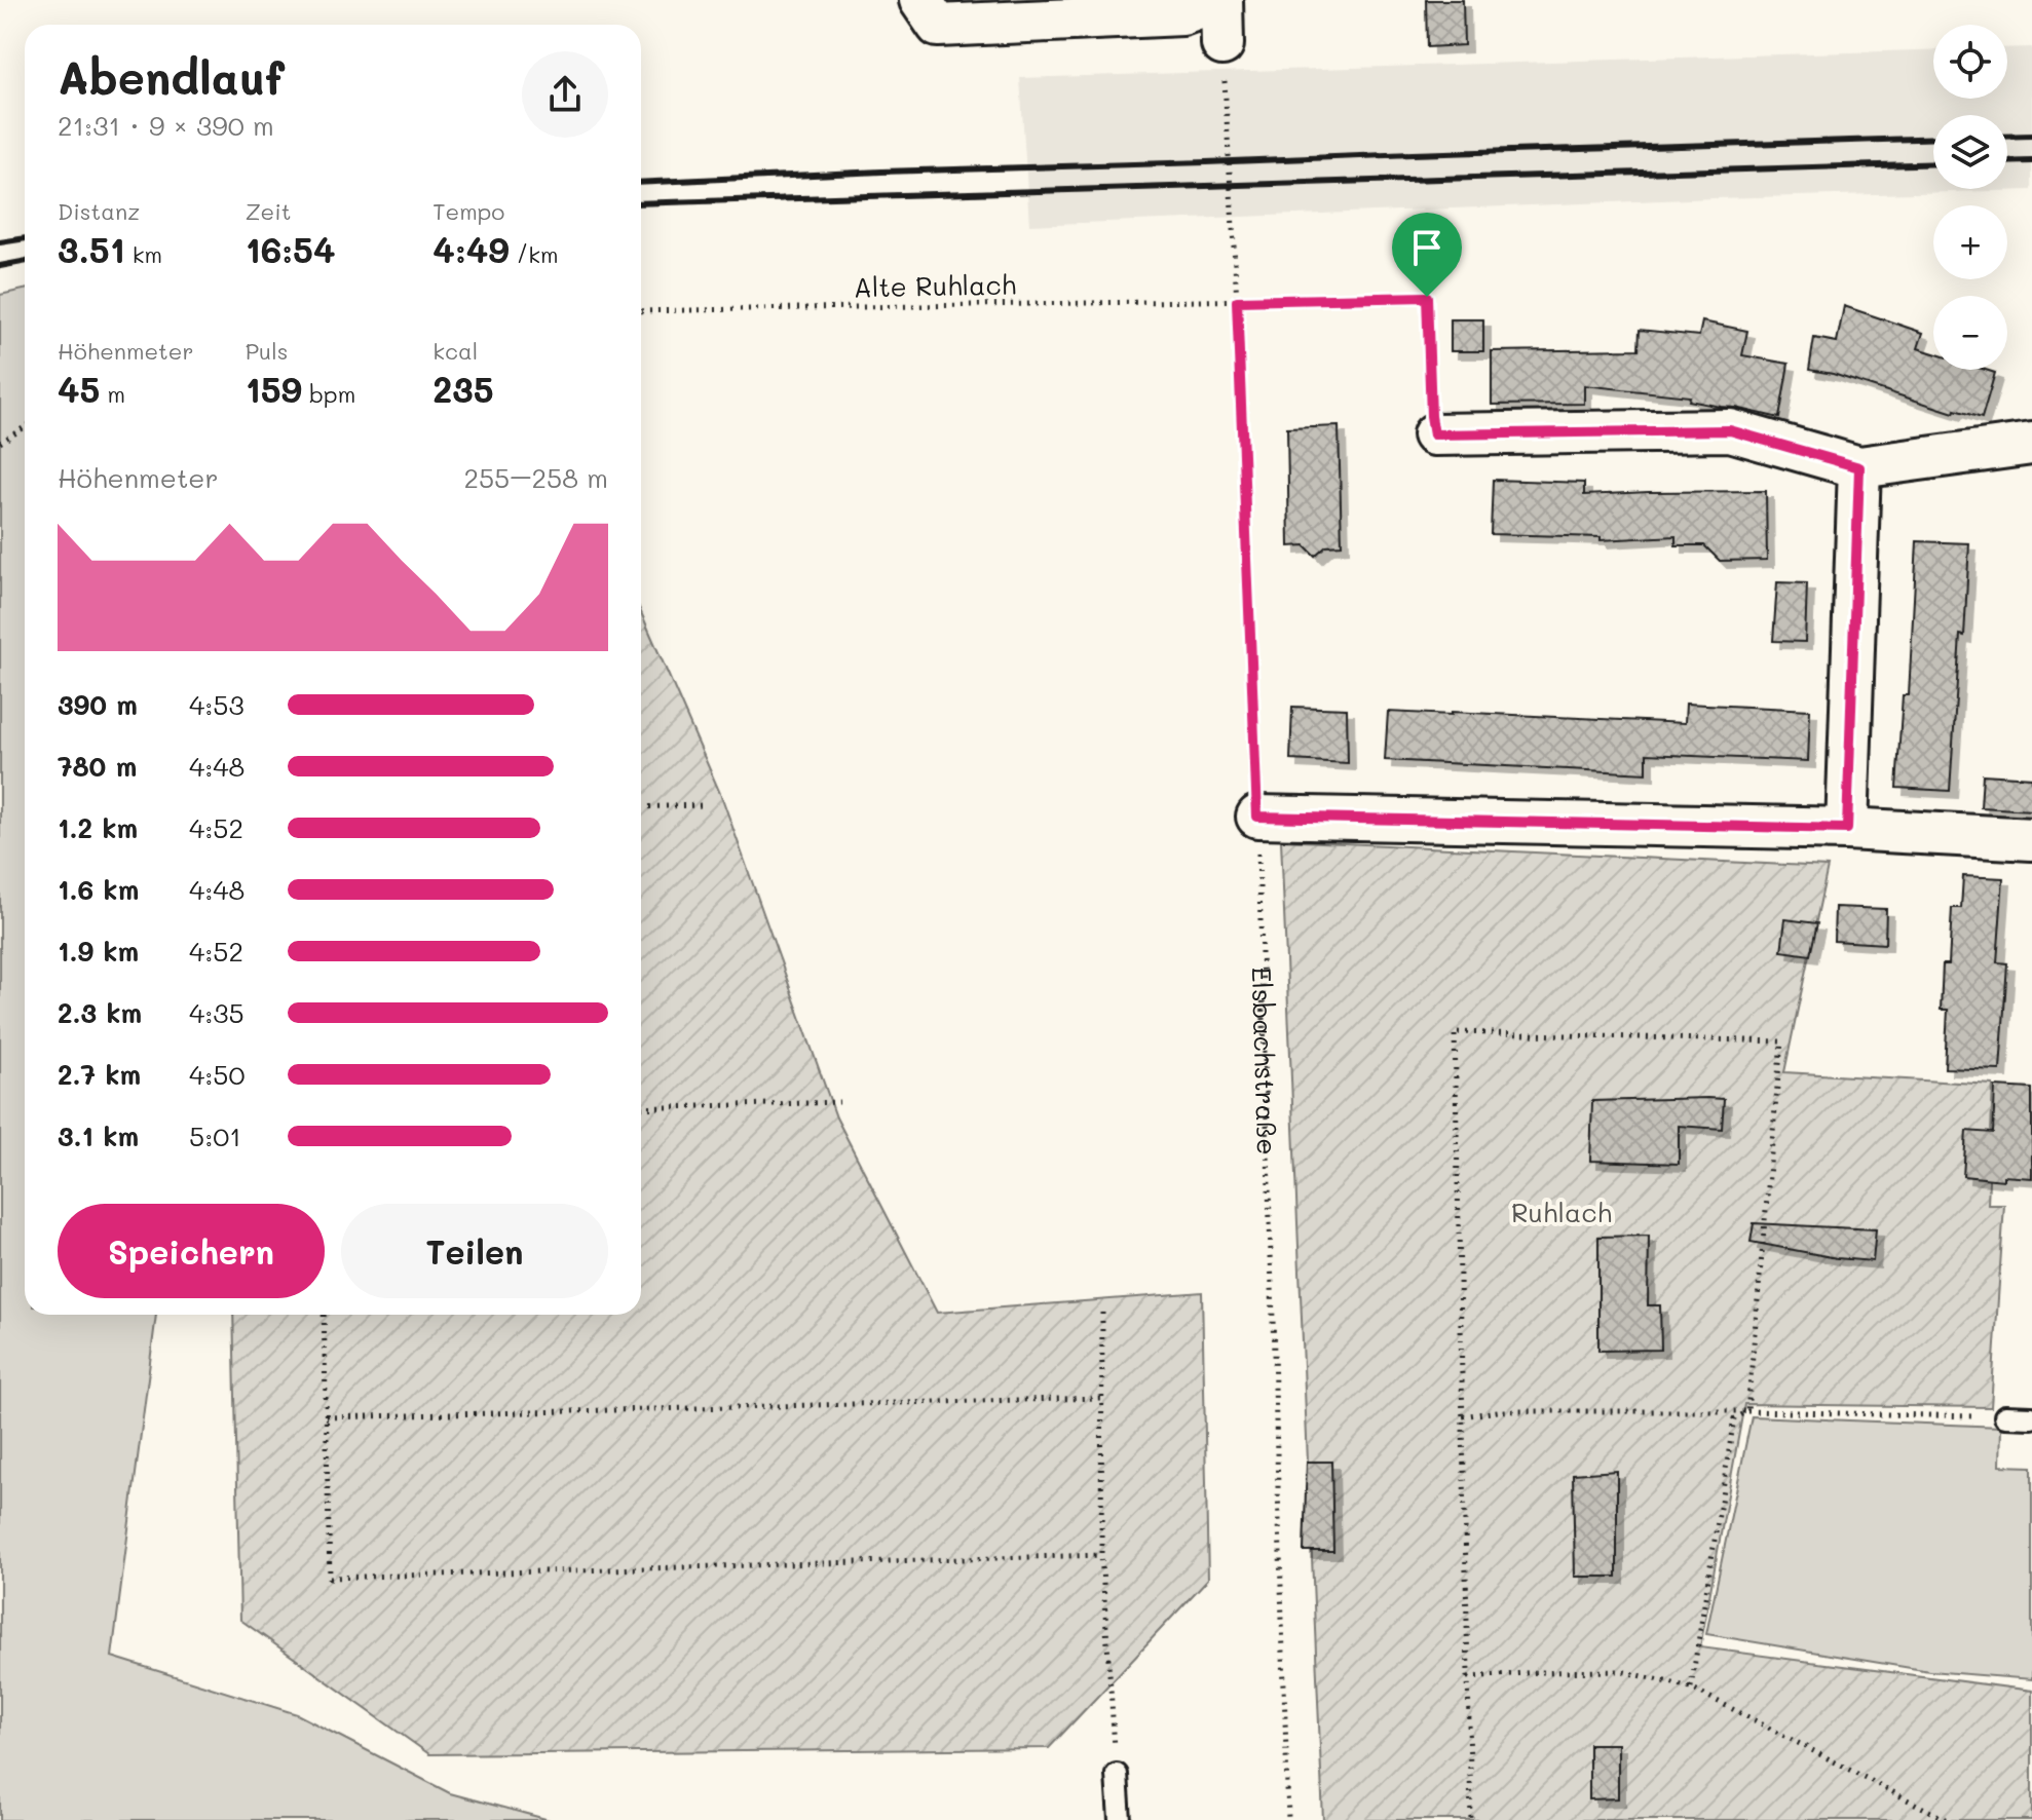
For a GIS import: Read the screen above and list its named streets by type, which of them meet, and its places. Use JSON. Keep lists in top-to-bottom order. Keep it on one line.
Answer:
{"streets":{"path":["Alte Ruhlach","Elsbachstraße"]},"crossings":[["Alte Ruhlach","Elsbachstraße"]],"parks":["Ruhlach"],"page":{"map_buttons":["+","−"],"heading":["Abendlauf","21:31 · 9 × 390 m"],"stats":[["Distanz","3.51 km"],["Zeit","16:54"],["Tempo","4:49 /km"],["Höhenmeter","45 m"],["Puls","159 bpm"],["kcal","235"]],"chart":["Höhenmeter","255–258 m"],"list":[{"name":"390 m","note":"4:53"},{"name":"780 m","note":"4:48"},{"name":"1.2 km","note":"4:52"},{"name":"1.6 km","note":"4:48"},{"name":"1.9 km","note":"4:52"},{"name":"2.3 km","note":"4:35"},{"name":"2.7 km","note":"4:50"},{"name":"3.1 km","note":"5:01"}],"buttons":["Speichern","Teilen"]}}
